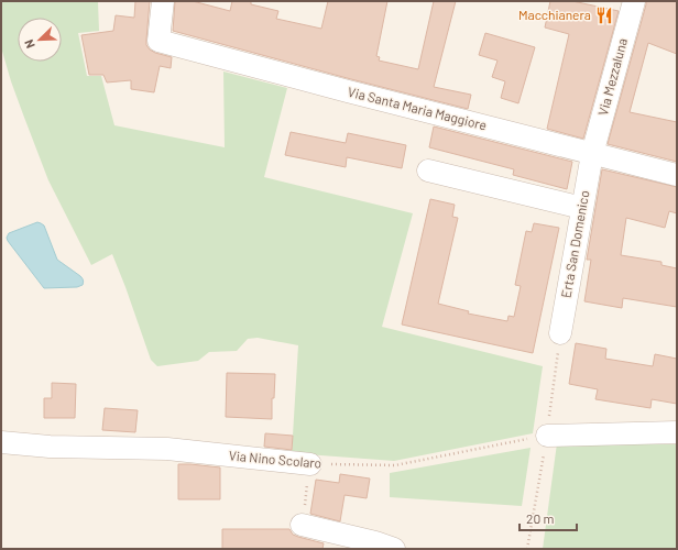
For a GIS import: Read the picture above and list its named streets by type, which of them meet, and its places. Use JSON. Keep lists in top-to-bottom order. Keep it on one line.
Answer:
{"streets":{"street":["Via Mezzaluna","Via Santa Maria Maggiore","Erta San Domenico","Via Nino Scolaro"]},"crossings":[["Via Mezzaluna","Via Santa Maria Maggiore"],["Via Mezzaluna","Erta San Domenico"],["Via Santa Maria Maggiore","Erta San Domenico"]],"places":{"restaurant":["Macchianera"]},"scale_bar":"20 m","north":"bottom left"}
